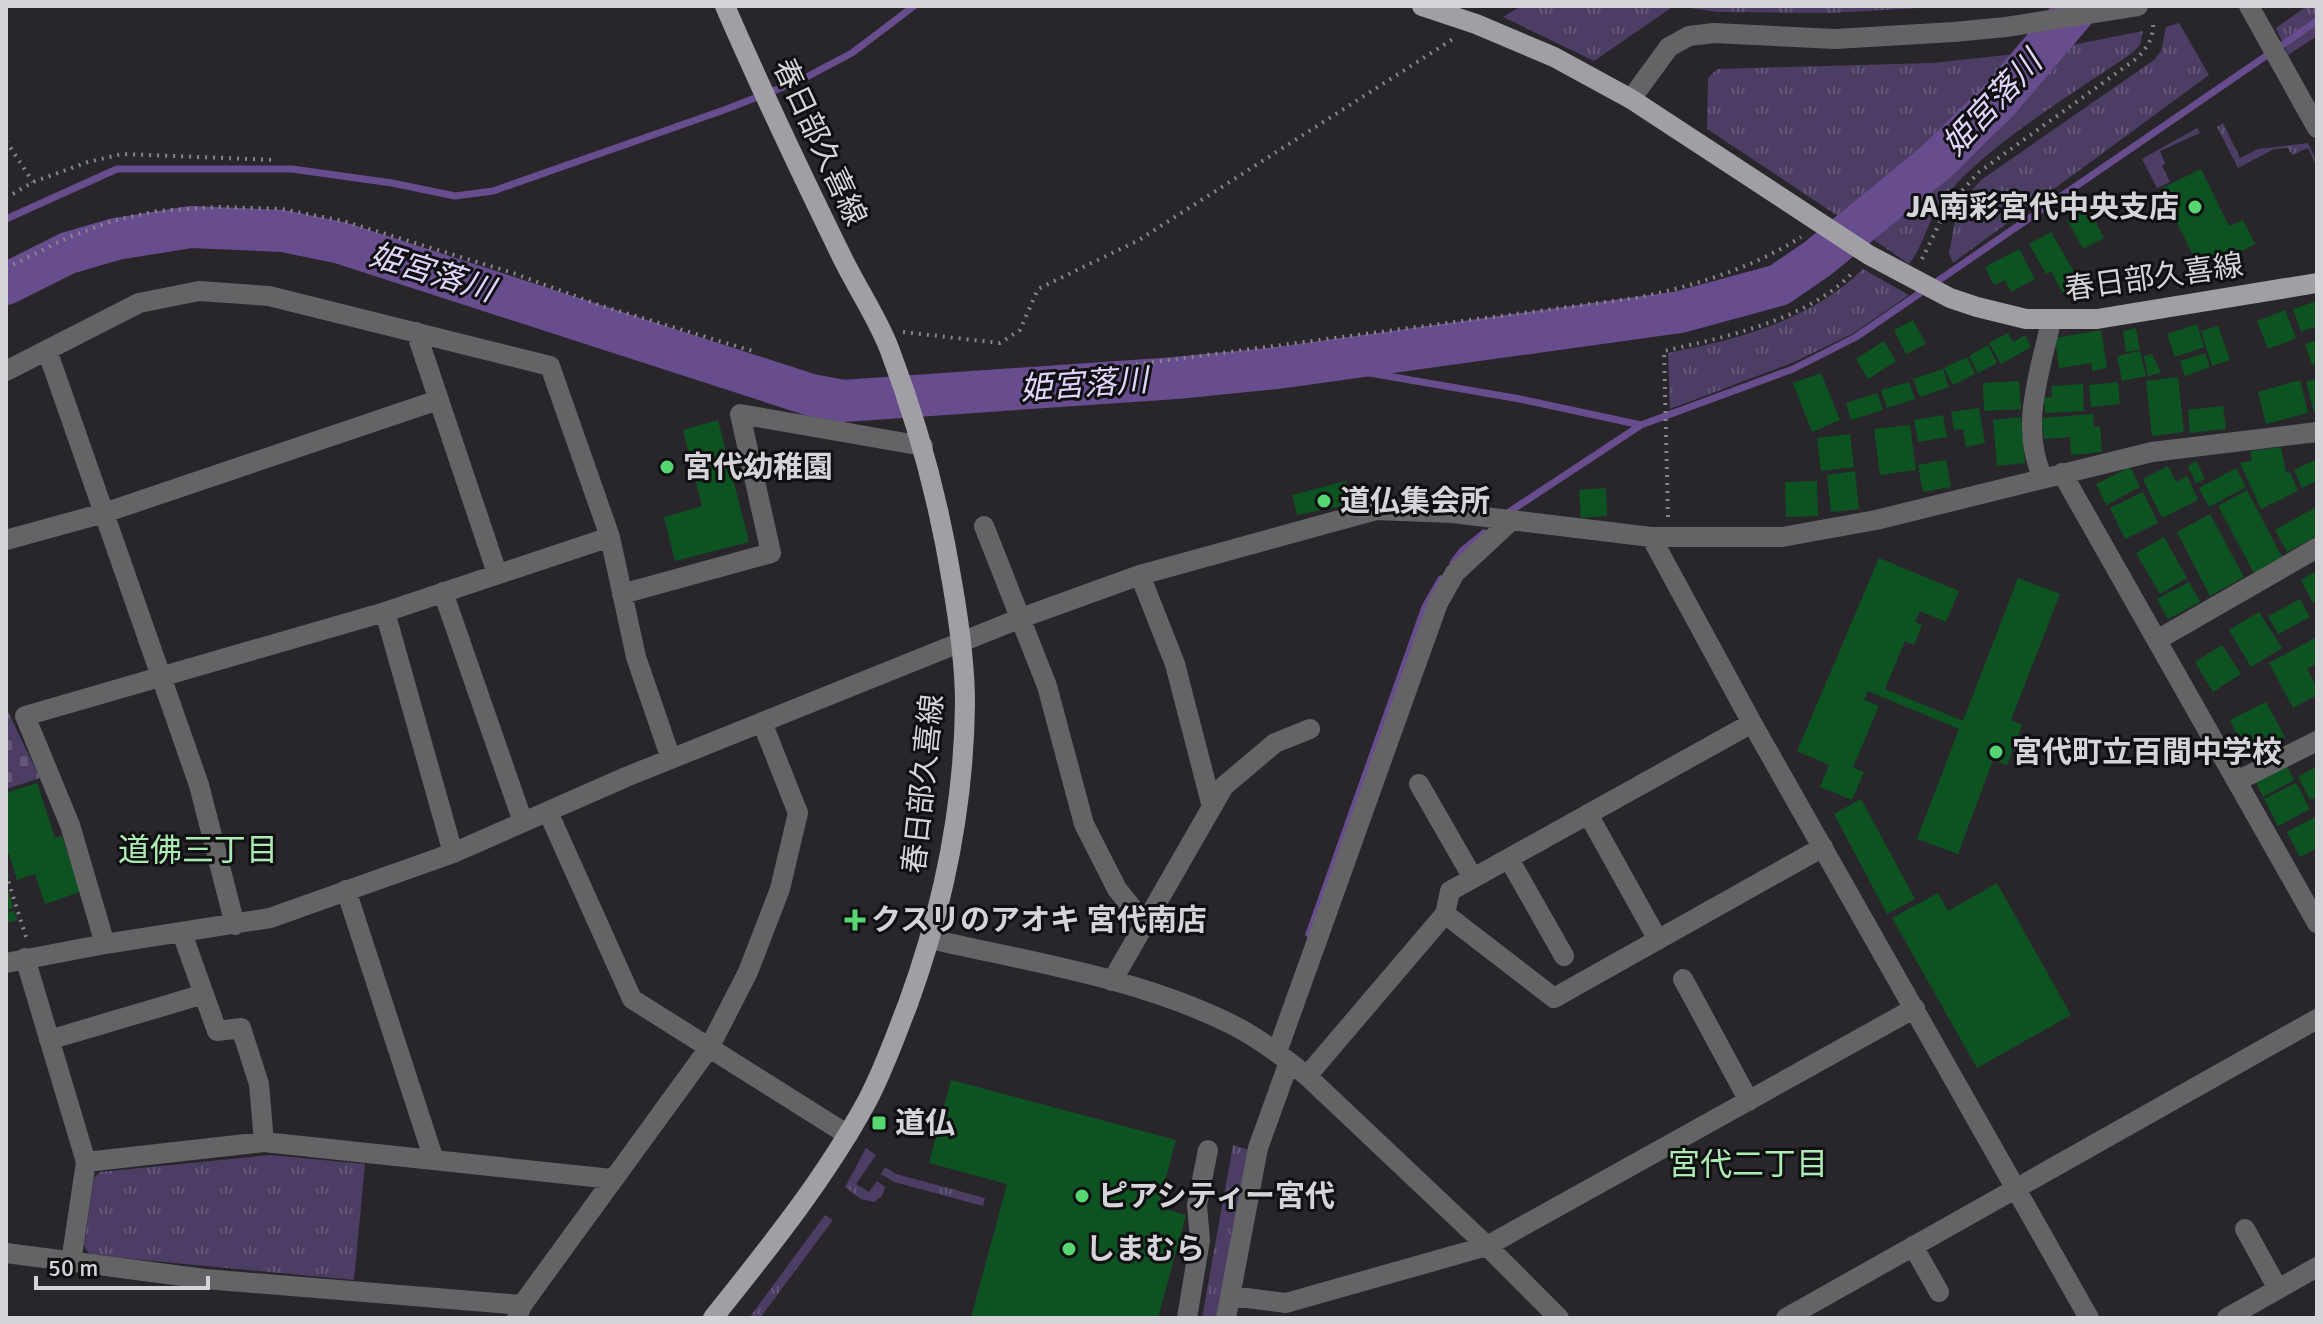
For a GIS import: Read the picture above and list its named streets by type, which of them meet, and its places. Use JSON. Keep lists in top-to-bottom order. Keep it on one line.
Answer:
{"streets":{"main road":["春日部久喜線"]},"districts":["道佛三丁目","宮代二丁目"],"water":["姫宮落川"],"places":{"other":["JA南彩宮代中央支店","宮代幼稚園","道仏集会所","宮代町立百間中学校","ピアシティー宮代","しまむら"],"health":["クスリのアオキ 宮代南店"],"transit":["道仏"]},"scale_bar":"50 m"}
